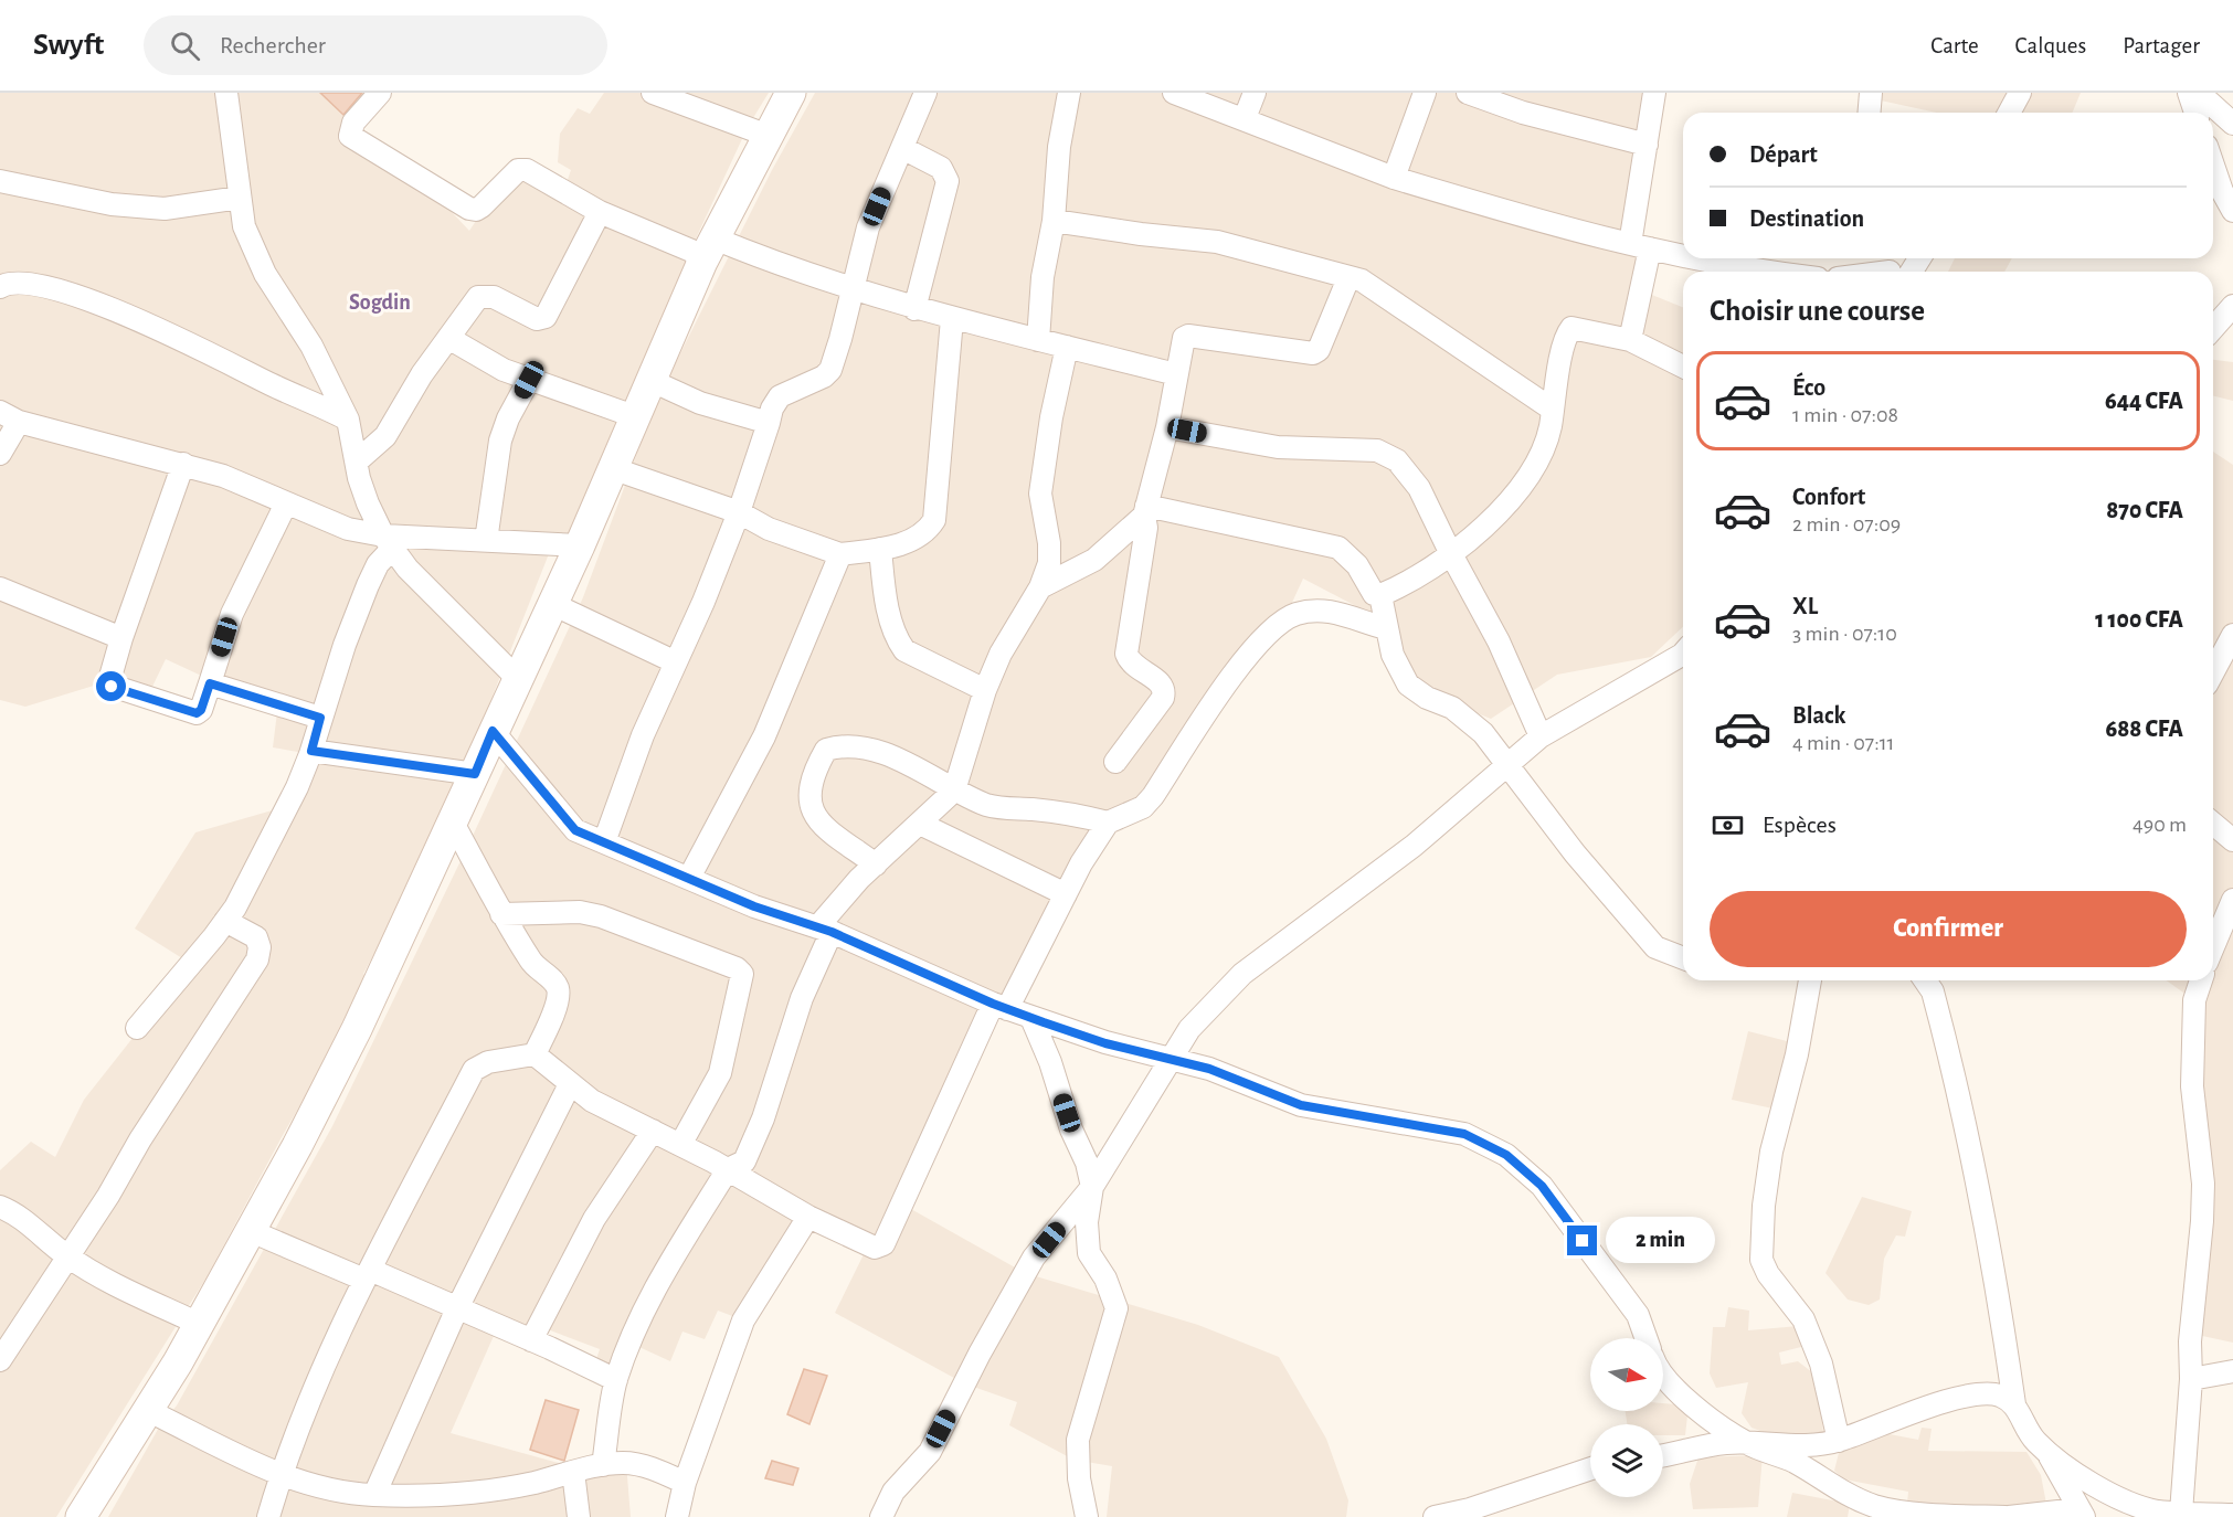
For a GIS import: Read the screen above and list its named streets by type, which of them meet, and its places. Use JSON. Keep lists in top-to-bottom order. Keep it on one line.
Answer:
{"districts":["Sogdin"],"north":"right","page":{"header":"Swyft","search":"Rechercher","nav":["Carte","Calques","Partager"],"banner":["Départ","Destination"],"heading":"Choisir une course","list":[{"name":"Éco","note":"1 min · 07:08","value":"644 CFA"},{"name":"Confort","note":"2 min · 07:09","value":"870 CFA"},{"name":"XL","note":"3 min · 07:10","value":"1 100 CFA"},{"name":"Black","note":"4 min · 07:11","value":"688 CFA"}],"pay":["Espèces","490 m"],"buttons":"Confirmer","bubble":"2 min"}}
